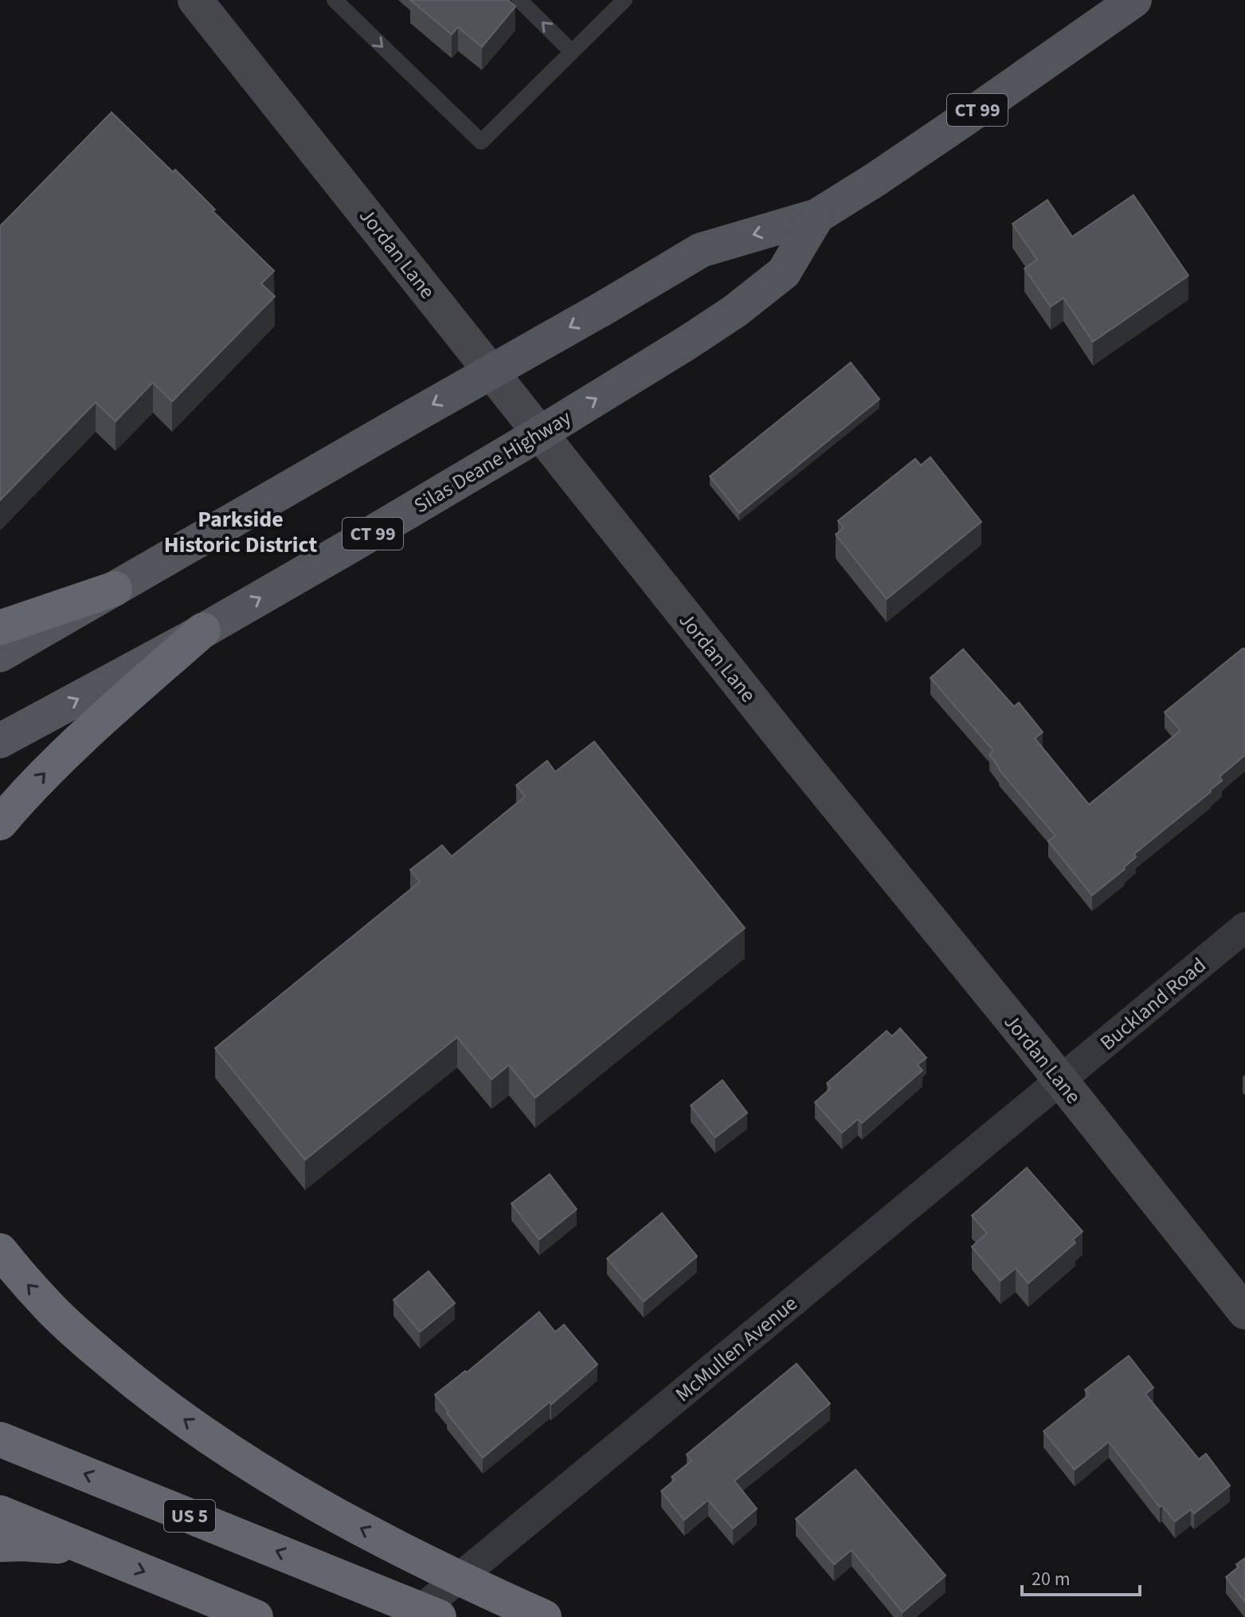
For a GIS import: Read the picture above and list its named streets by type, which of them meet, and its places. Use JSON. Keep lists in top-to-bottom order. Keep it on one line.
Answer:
{"streets":{"highway":["US 5"],"main road":["CT 99","Jordan Lane","Silas Deane Highway"],"street":["Buckland Road","McMullen Avenue"]},"crossings":[["Jordan Lane","Silas Deane Highway"],["Jordan Lane","Buckland Road"],["Jordan Lane","McMullen Avenue"],["Buckland Road","McMullen Avenue"]],"districts":["Parkside Historic District"],"scale_bar":"20 m"}
